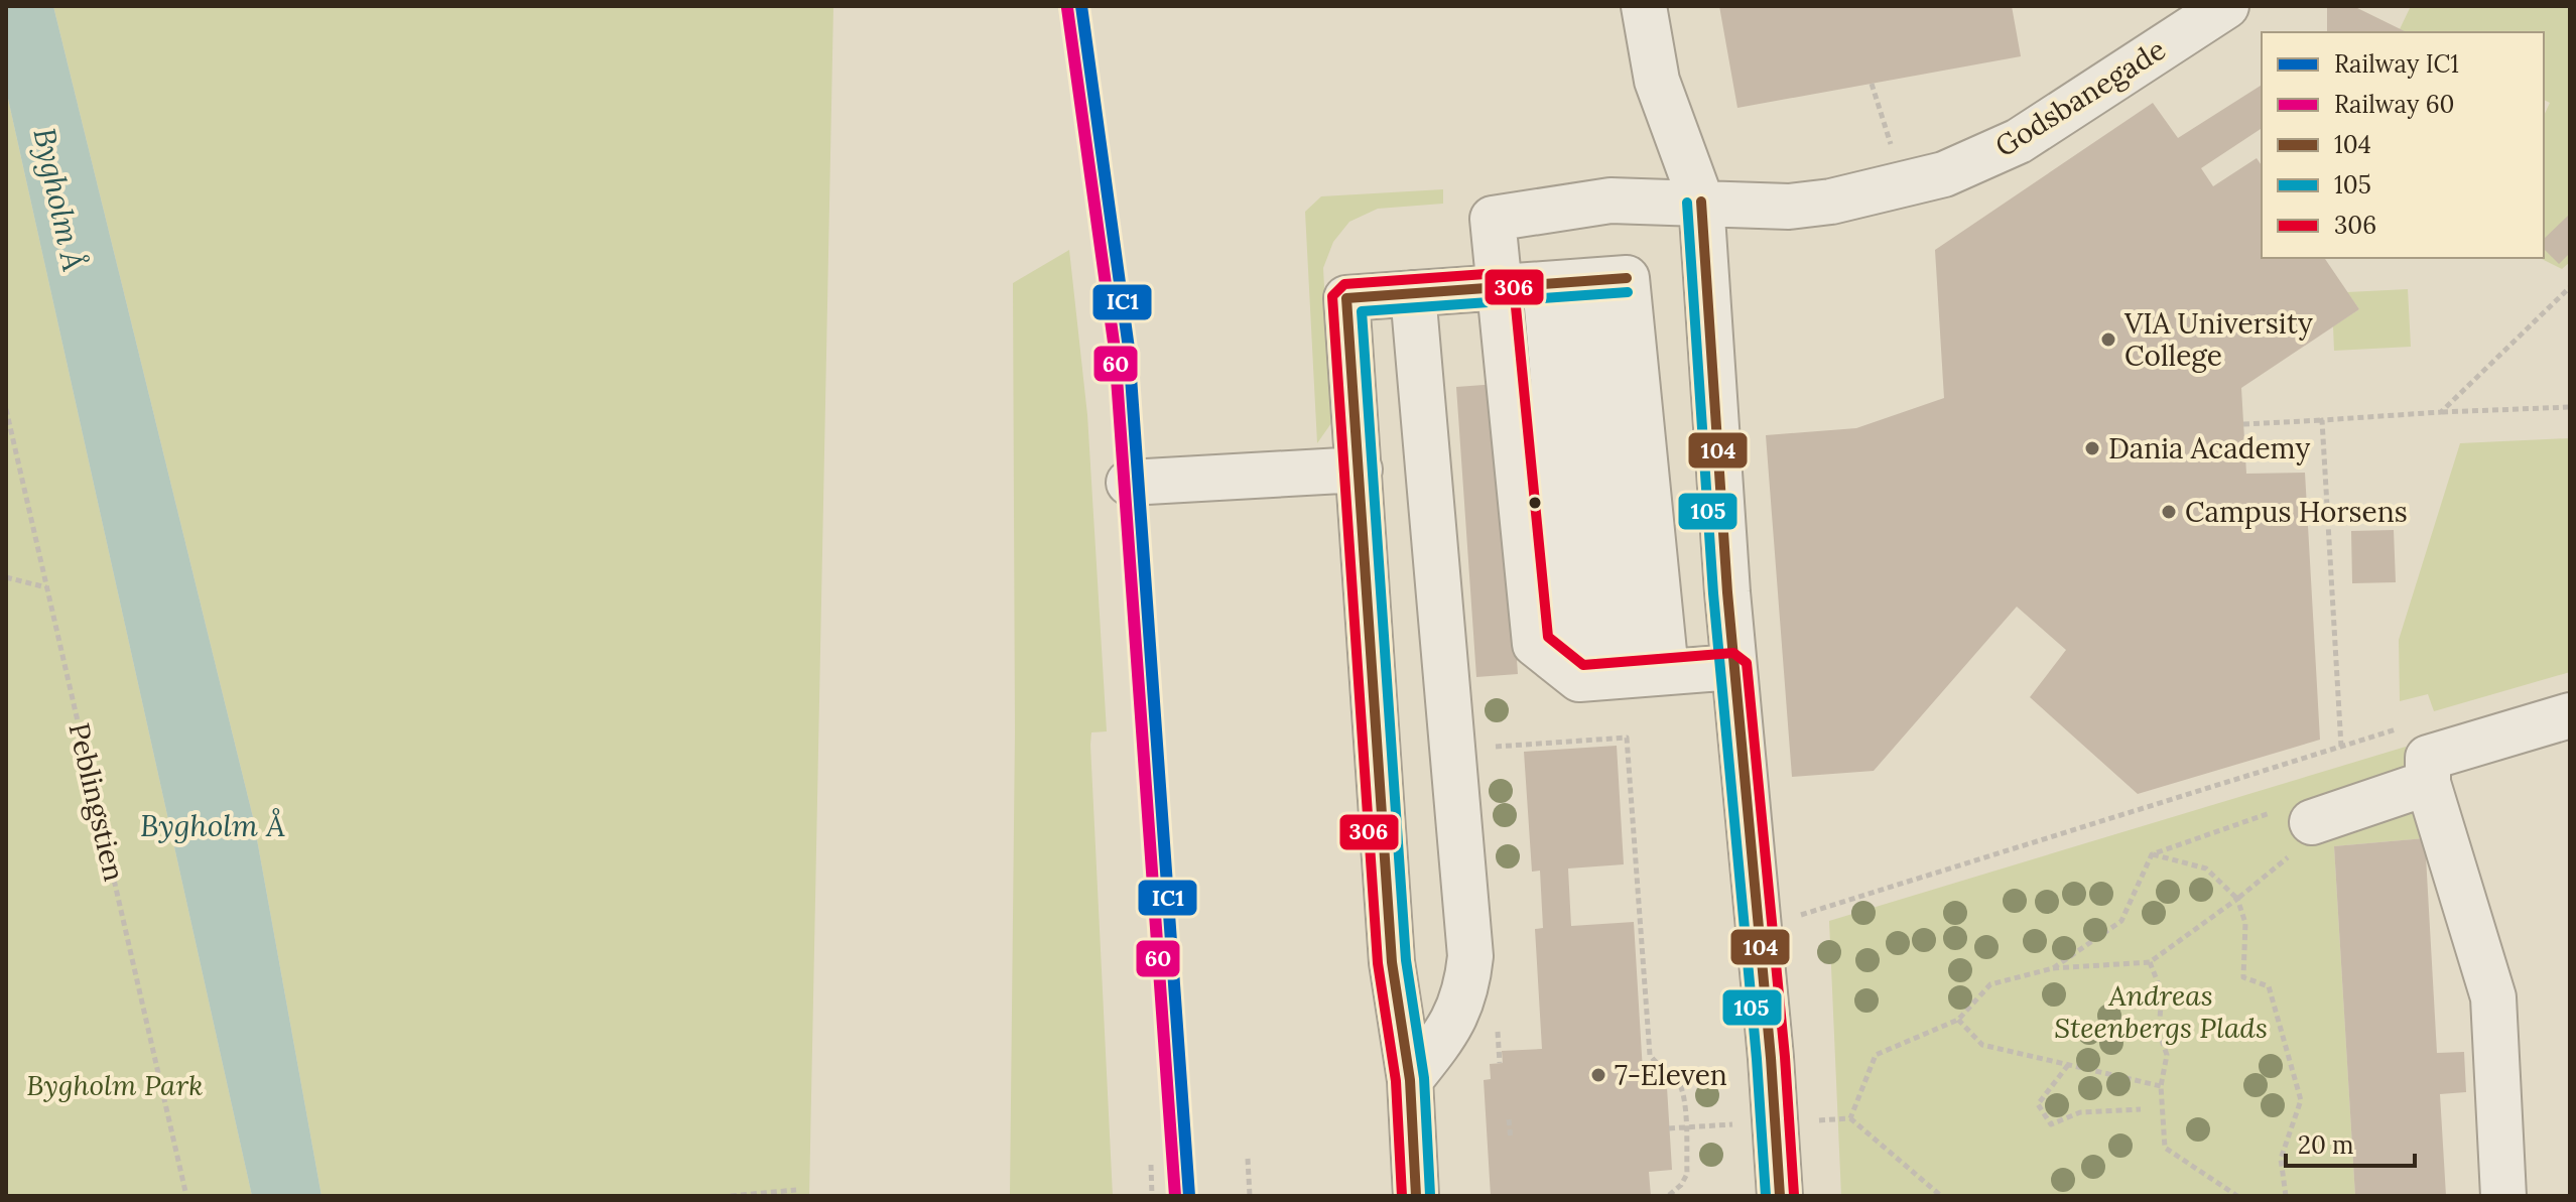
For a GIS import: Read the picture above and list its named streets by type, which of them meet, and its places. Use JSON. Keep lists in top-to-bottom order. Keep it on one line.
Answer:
{"streets":{"street":["Godsbanegade"],"path":["Peblingstien"]},"water":["Bygholm Å"],"parks":["Andreas Steenbergs Plads","Bygholm Park"],"places":["VIA University College","Dania Academy","Campus Horsens","7-Eleven"],"lines":["rail line IC1","rail line 60","transit line 104","transit line 105","transit line 306"],"legend":["Railway IC1","Railway 60","104","105","306"],"scale_bar":"20 m"}
